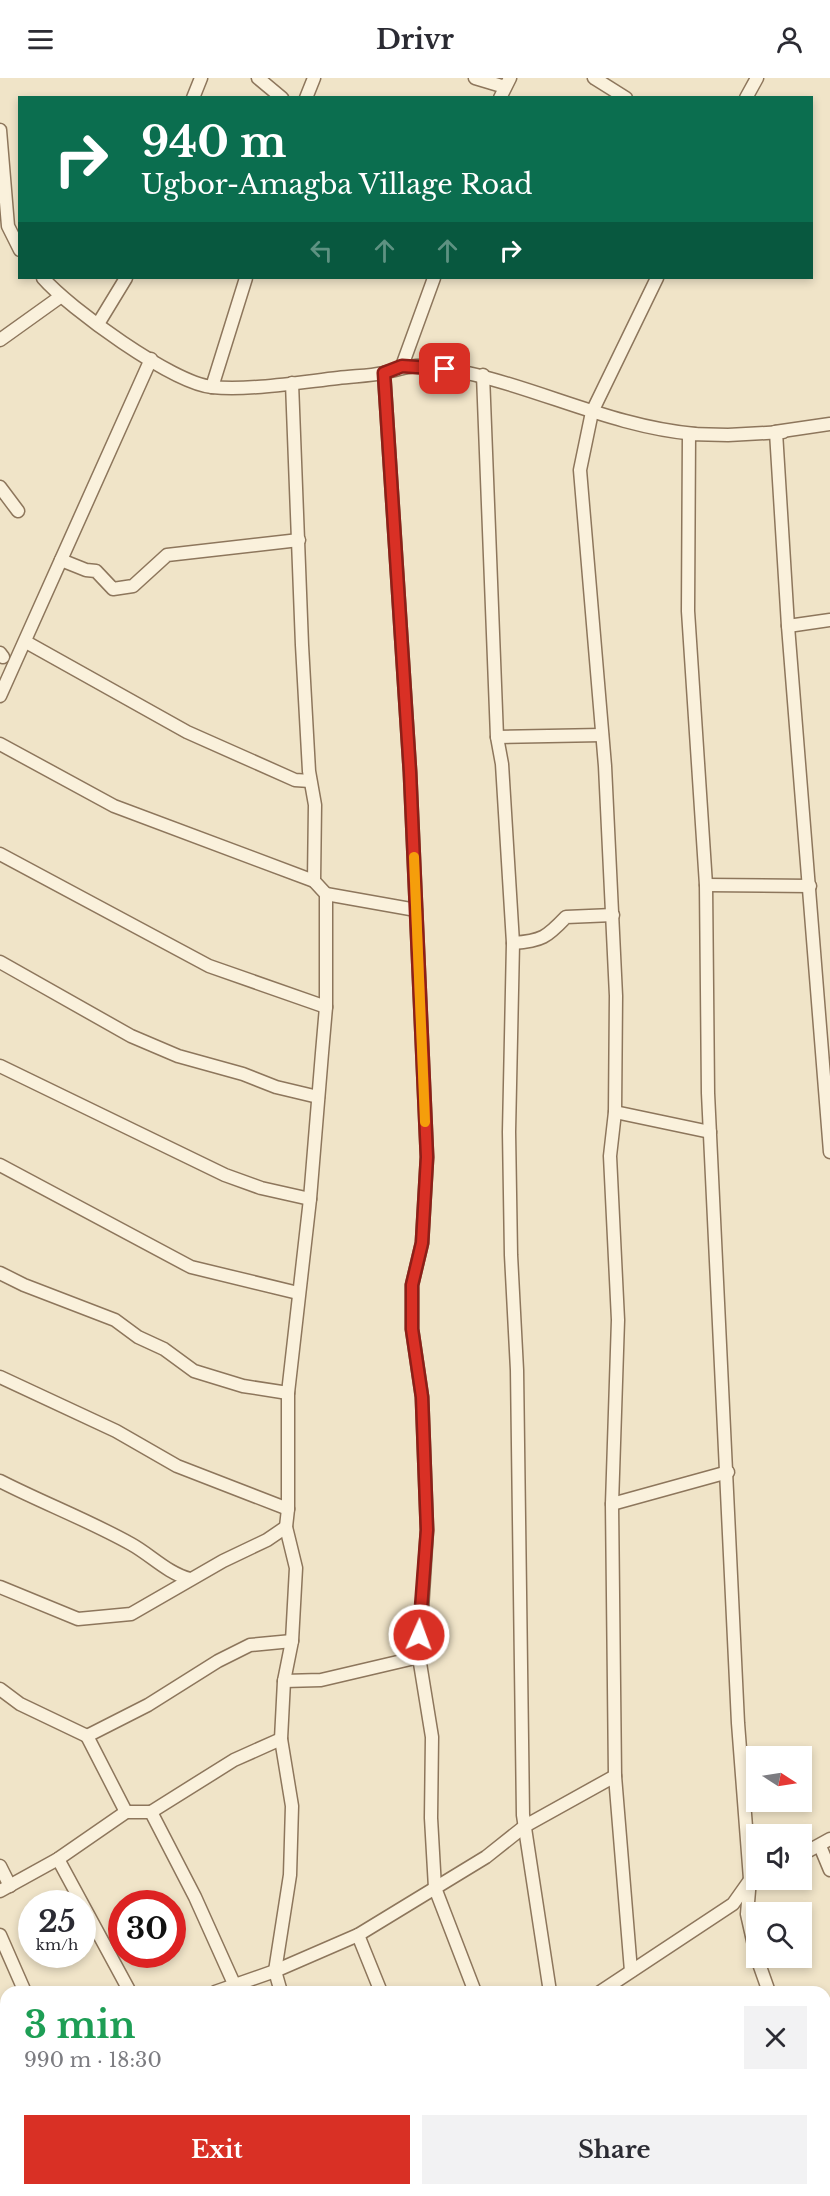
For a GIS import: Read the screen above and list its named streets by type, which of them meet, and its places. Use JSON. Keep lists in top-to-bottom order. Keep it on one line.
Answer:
{"north":"right","page":{"header":"Drivr","turn":["940 m","Ugbor-Amagba Village Road"],"speed":"25 km/h","limit":"30","heading":["3 min","990 m · 18:30"],"buttons":["Exit","Share"]}}
